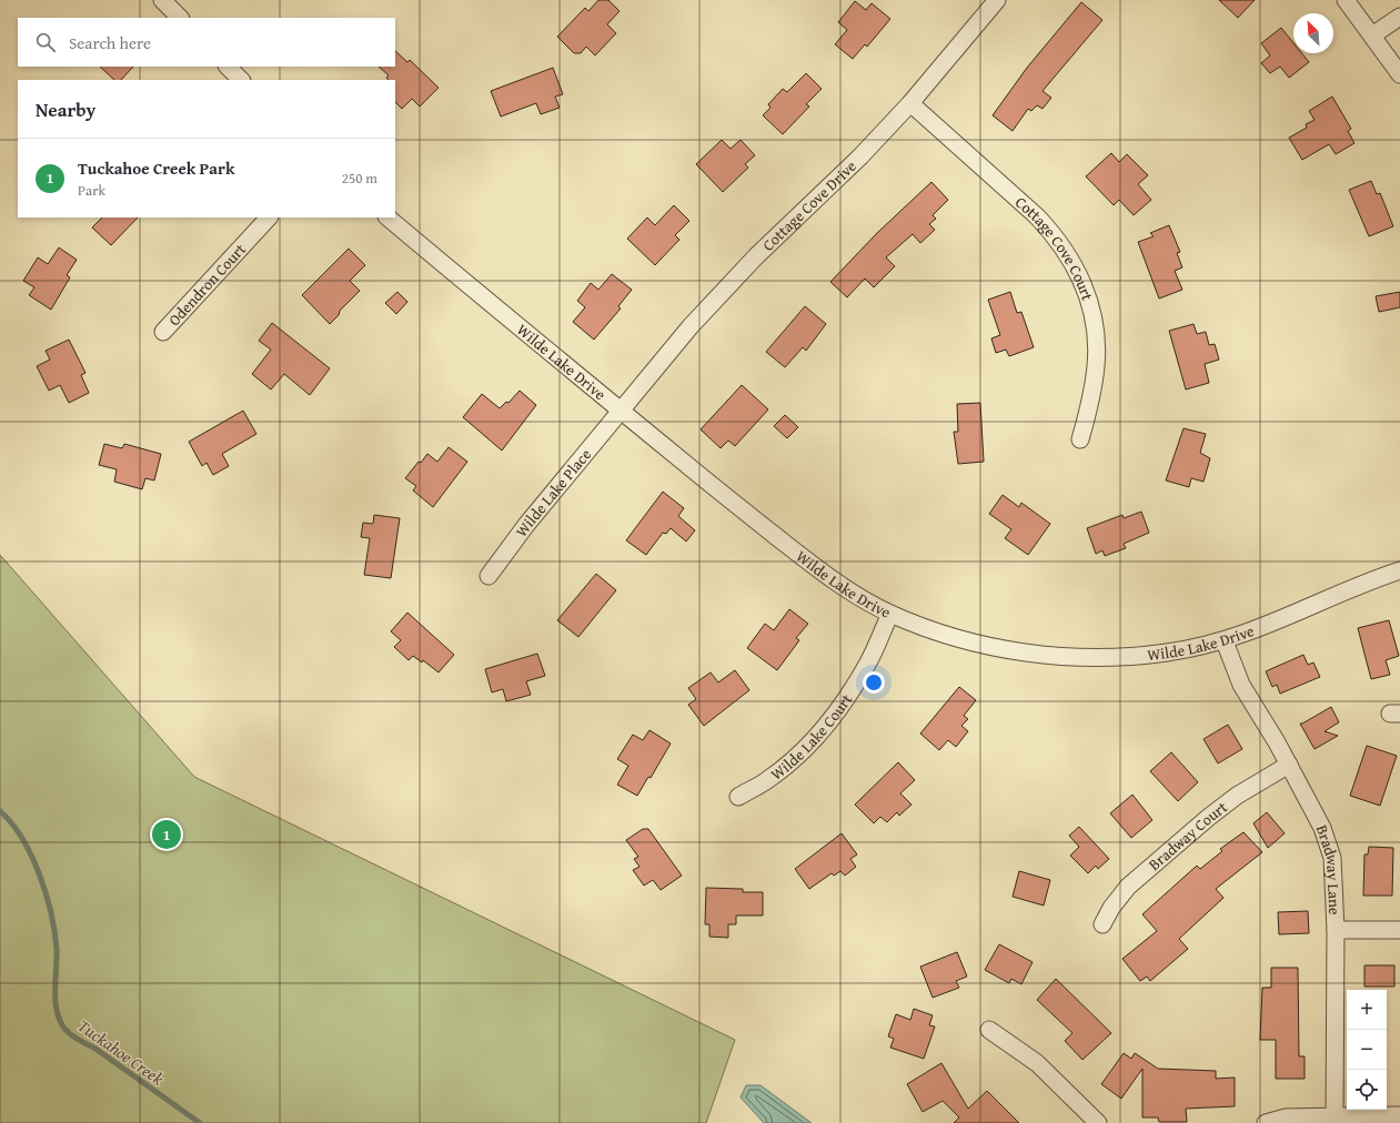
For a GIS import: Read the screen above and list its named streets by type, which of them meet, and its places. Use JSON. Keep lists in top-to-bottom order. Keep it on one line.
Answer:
{"streets":{"street":["Cottage Cove Drive","Cottage Cove Court","Odendron Court","Wilde Lake Drive","Wilde Lake Place","Wilde Lake Court","Bradway Court","Bradway Lane"]},"crossings":[["Cottage Cove Drive","Cottage Cove Court"],["Cottage Cove Drive","Wilde Lake Drive"],["Cottage Cove Drive","Wilde Lake Place"],["Wilde Lake Drive","Wilde Lake Place"],["Wilde Lake Drive","Wilde Lake Court"],["Wilde Lake Drive","Bradway Lane"],["Bradway Court","Bradway Lane"]],"water":["Tuckahoe Creek"],"north":"top left","page":{"search":"Search here","heading":"Nearby","list":[{"mark":"1","name":"Tuckahoe Creek Park","note":"Park","value":"250 m"}],"pins":"1","map_buttons":["+","−"]}}
